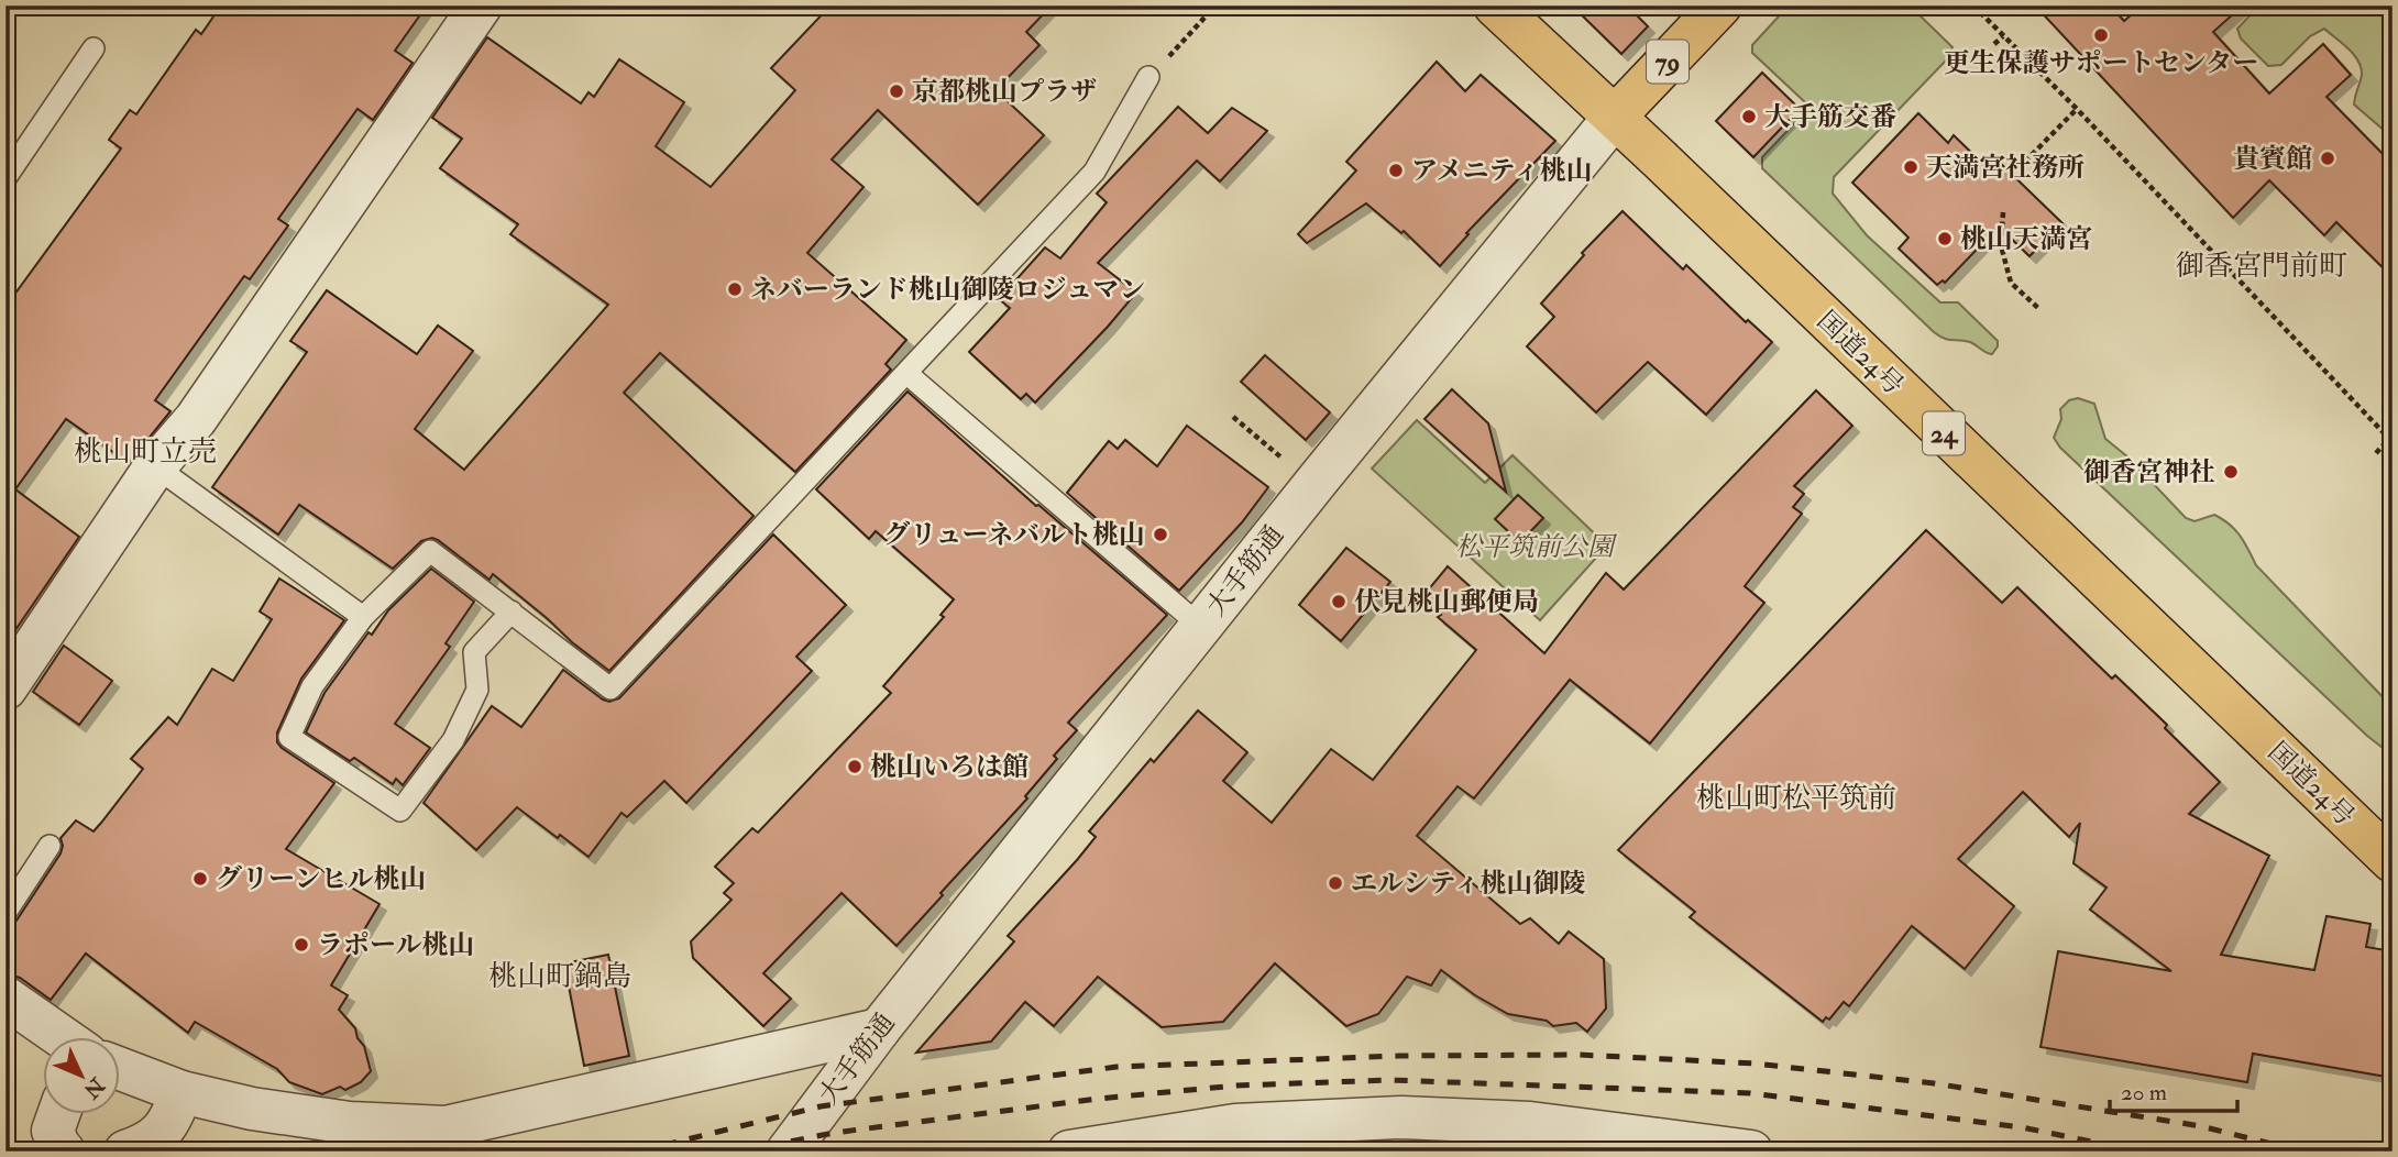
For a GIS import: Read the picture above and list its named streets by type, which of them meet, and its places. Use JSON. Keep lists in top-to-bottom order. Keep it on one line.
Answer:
{"streets":{"main road":["79","国道24号","24","大手筋通"]},"crossings":[["国道24号","大手筋通"]],"districts":["御香宮門前町","桃山町立売","桃山町松平筑前","桃山町鍋島"],"parks":["松平筑前公園"],"places":["更生保護サポートセンター","京都桃山プラザ","大手筋交番","貴賓館","天満宮社務所","アメニティ桃山","桃山天満宮","ネバーランド桃山御陵ロジュマン","御香宮神社","グリューネバルト桃山","伏見桃山郵便局","桃山いろは館","グリーンヒル桃山","エルシティ桃山御陵","ラポール桃山"],"scale_bar":"20 m","north":"bottom right"}
